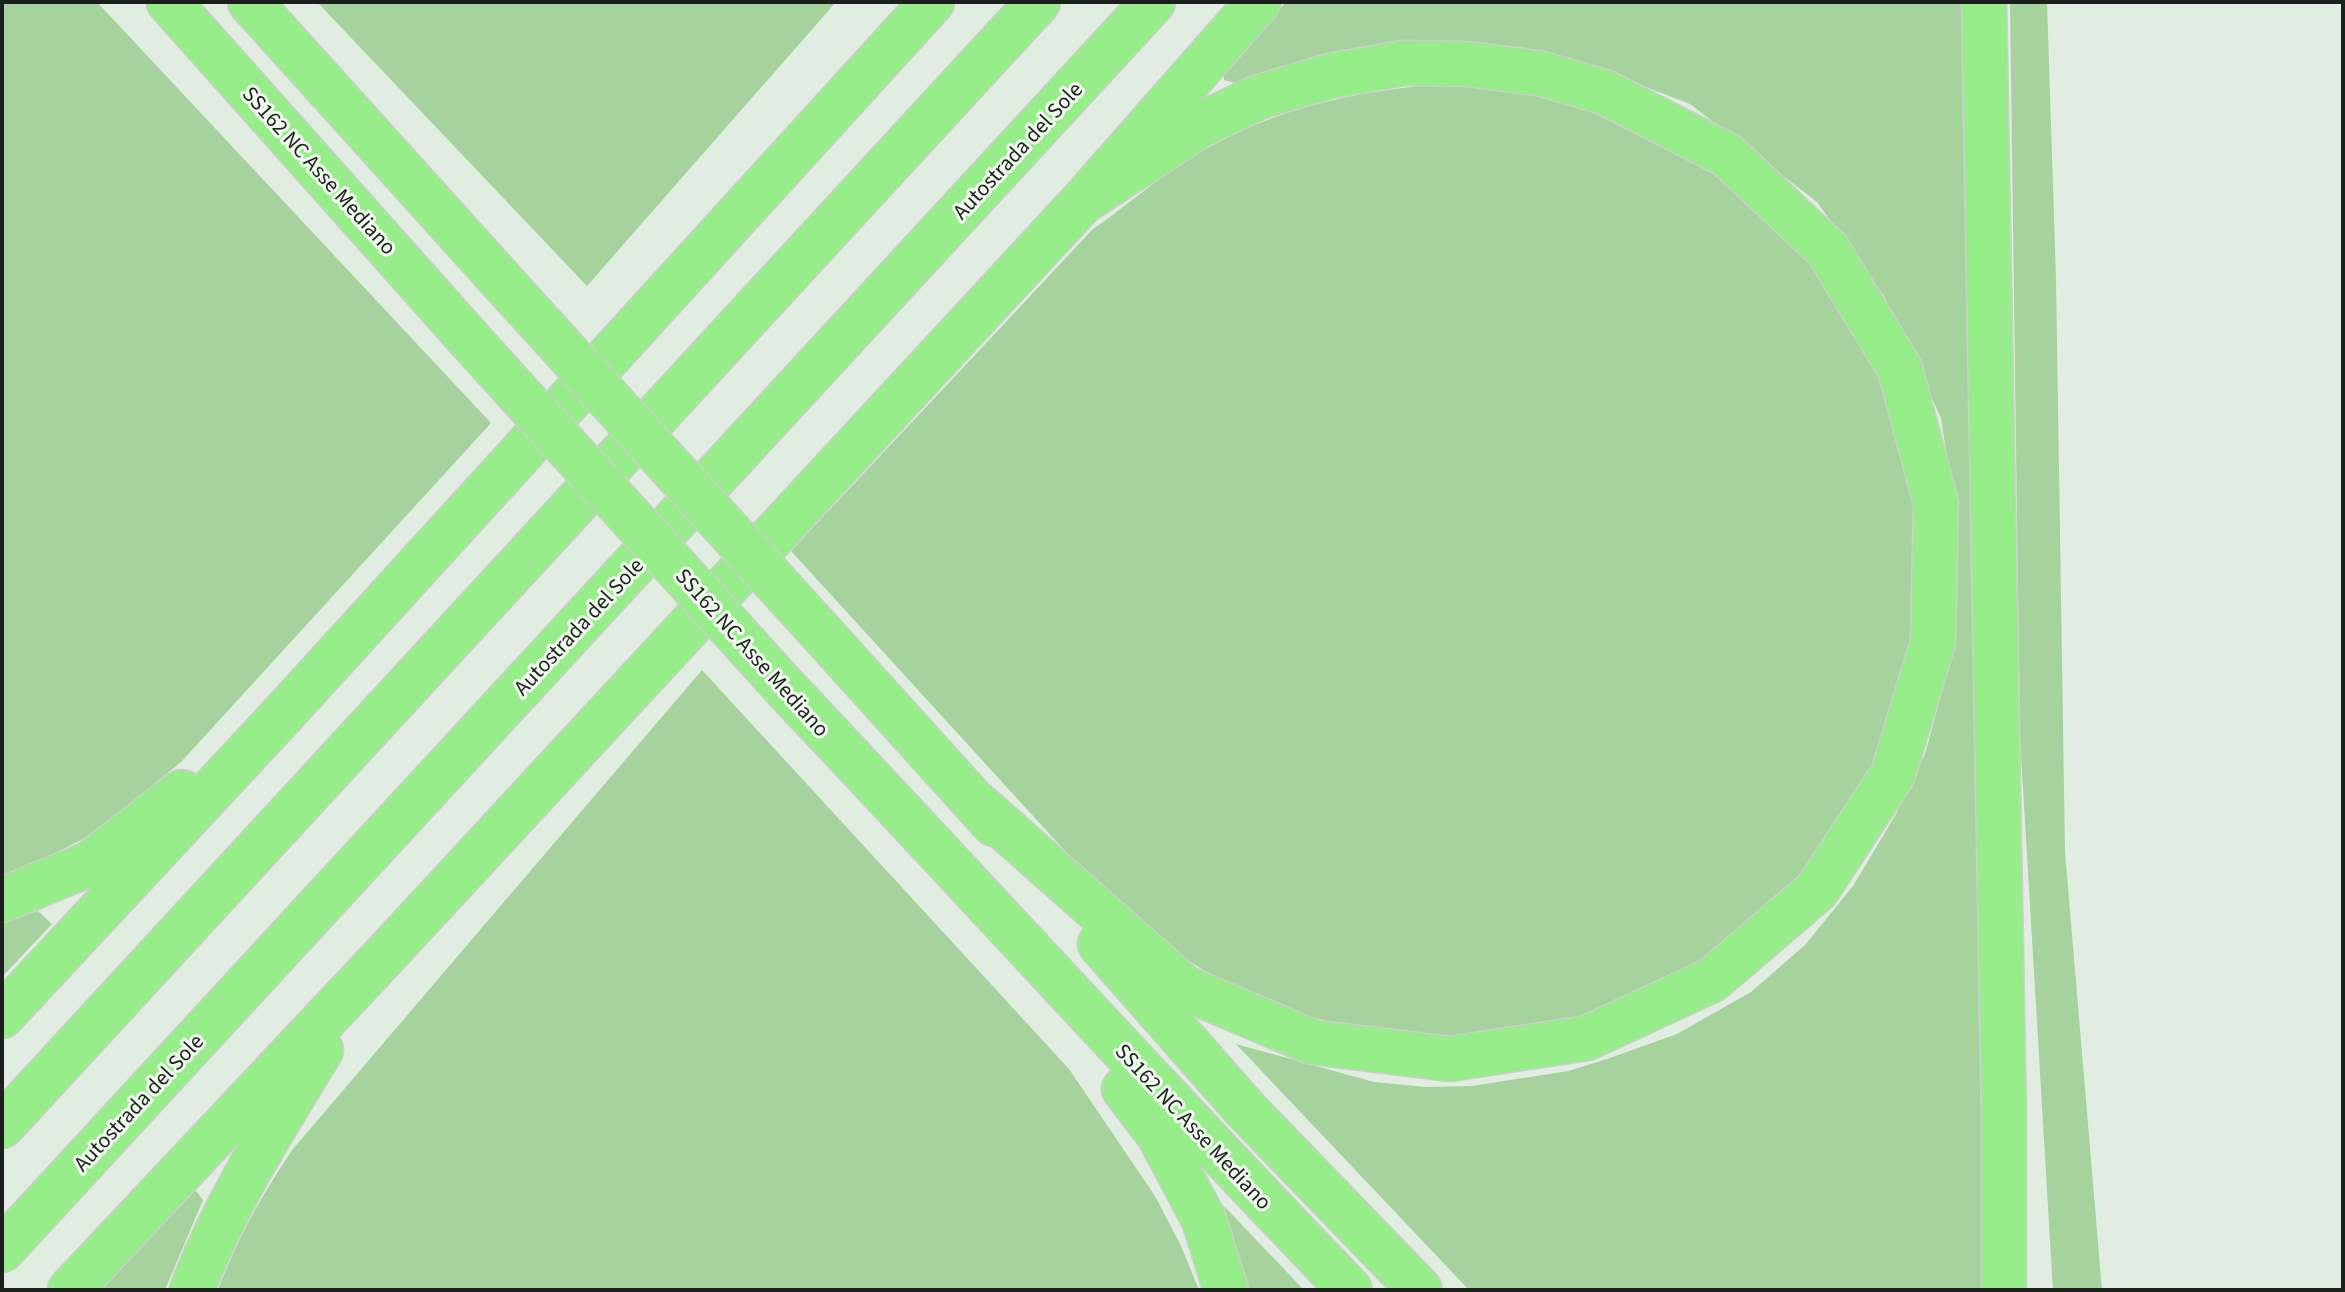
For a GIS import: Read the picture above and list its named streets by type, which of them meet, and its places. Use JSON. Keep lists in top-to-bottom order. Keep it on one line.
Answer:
{"streets":{"highway":["Autostrada del Sole","SS162 NC Asse Mediano"]}}
